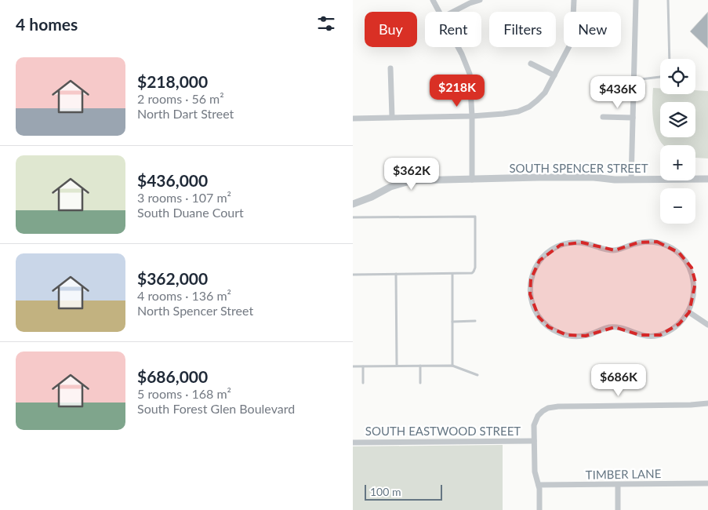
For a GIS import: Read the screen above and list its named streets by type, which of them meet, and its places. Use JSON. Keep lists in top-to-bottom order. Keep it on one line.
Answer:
{"streets":{"street":["SOUTH SPENCER STREET","SOUTH EASTWOOD STREET","TIMBER LANE"]},"scale_bar":"100 m","page":{"heading":"4 homes","chip":["Buy","Rent","Filters","New"],"list":[{"name":"$218,000","note":"2 rooms · 56 m² · North Dart Street"},{"name":"$436,000","note":"3 rooms · 107 m² · South Duane Court"},{"name":"$362,000","note":"4 rooms · 136 m² · North Spencer Street"},{"name":"$686,000","note":"5 rooms · 168 m² · South Forest Glen Boulevard"}],"map_buttons":["+","−"],"price":["$218K","$436K","$362K","$686K"],"scale":"100 m"}}
